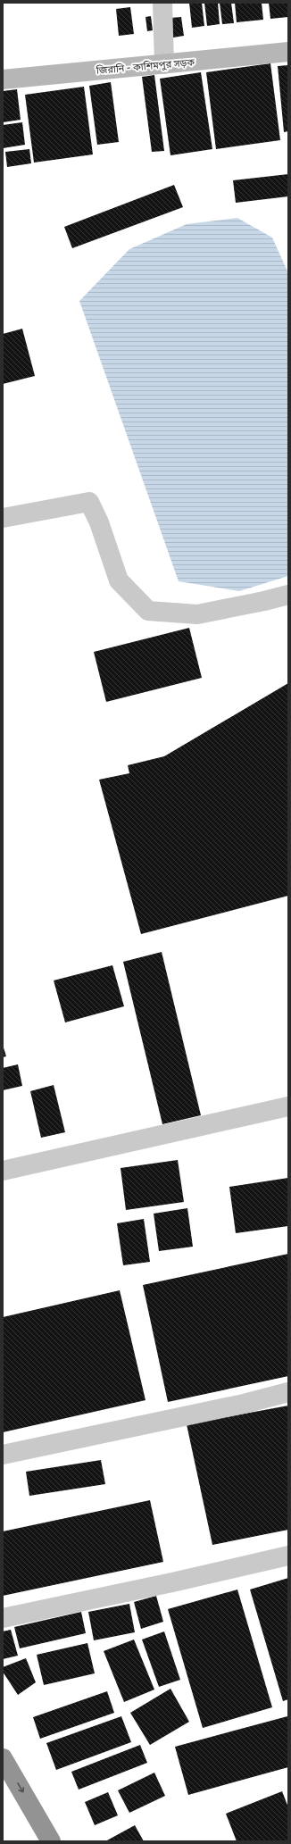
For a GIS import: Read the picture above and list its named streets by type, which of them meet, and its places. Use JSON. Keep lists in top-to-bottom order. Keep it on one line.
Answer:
{"streets":{"street":["জিরানি - কাশিমপুর সড়ক"]}}
